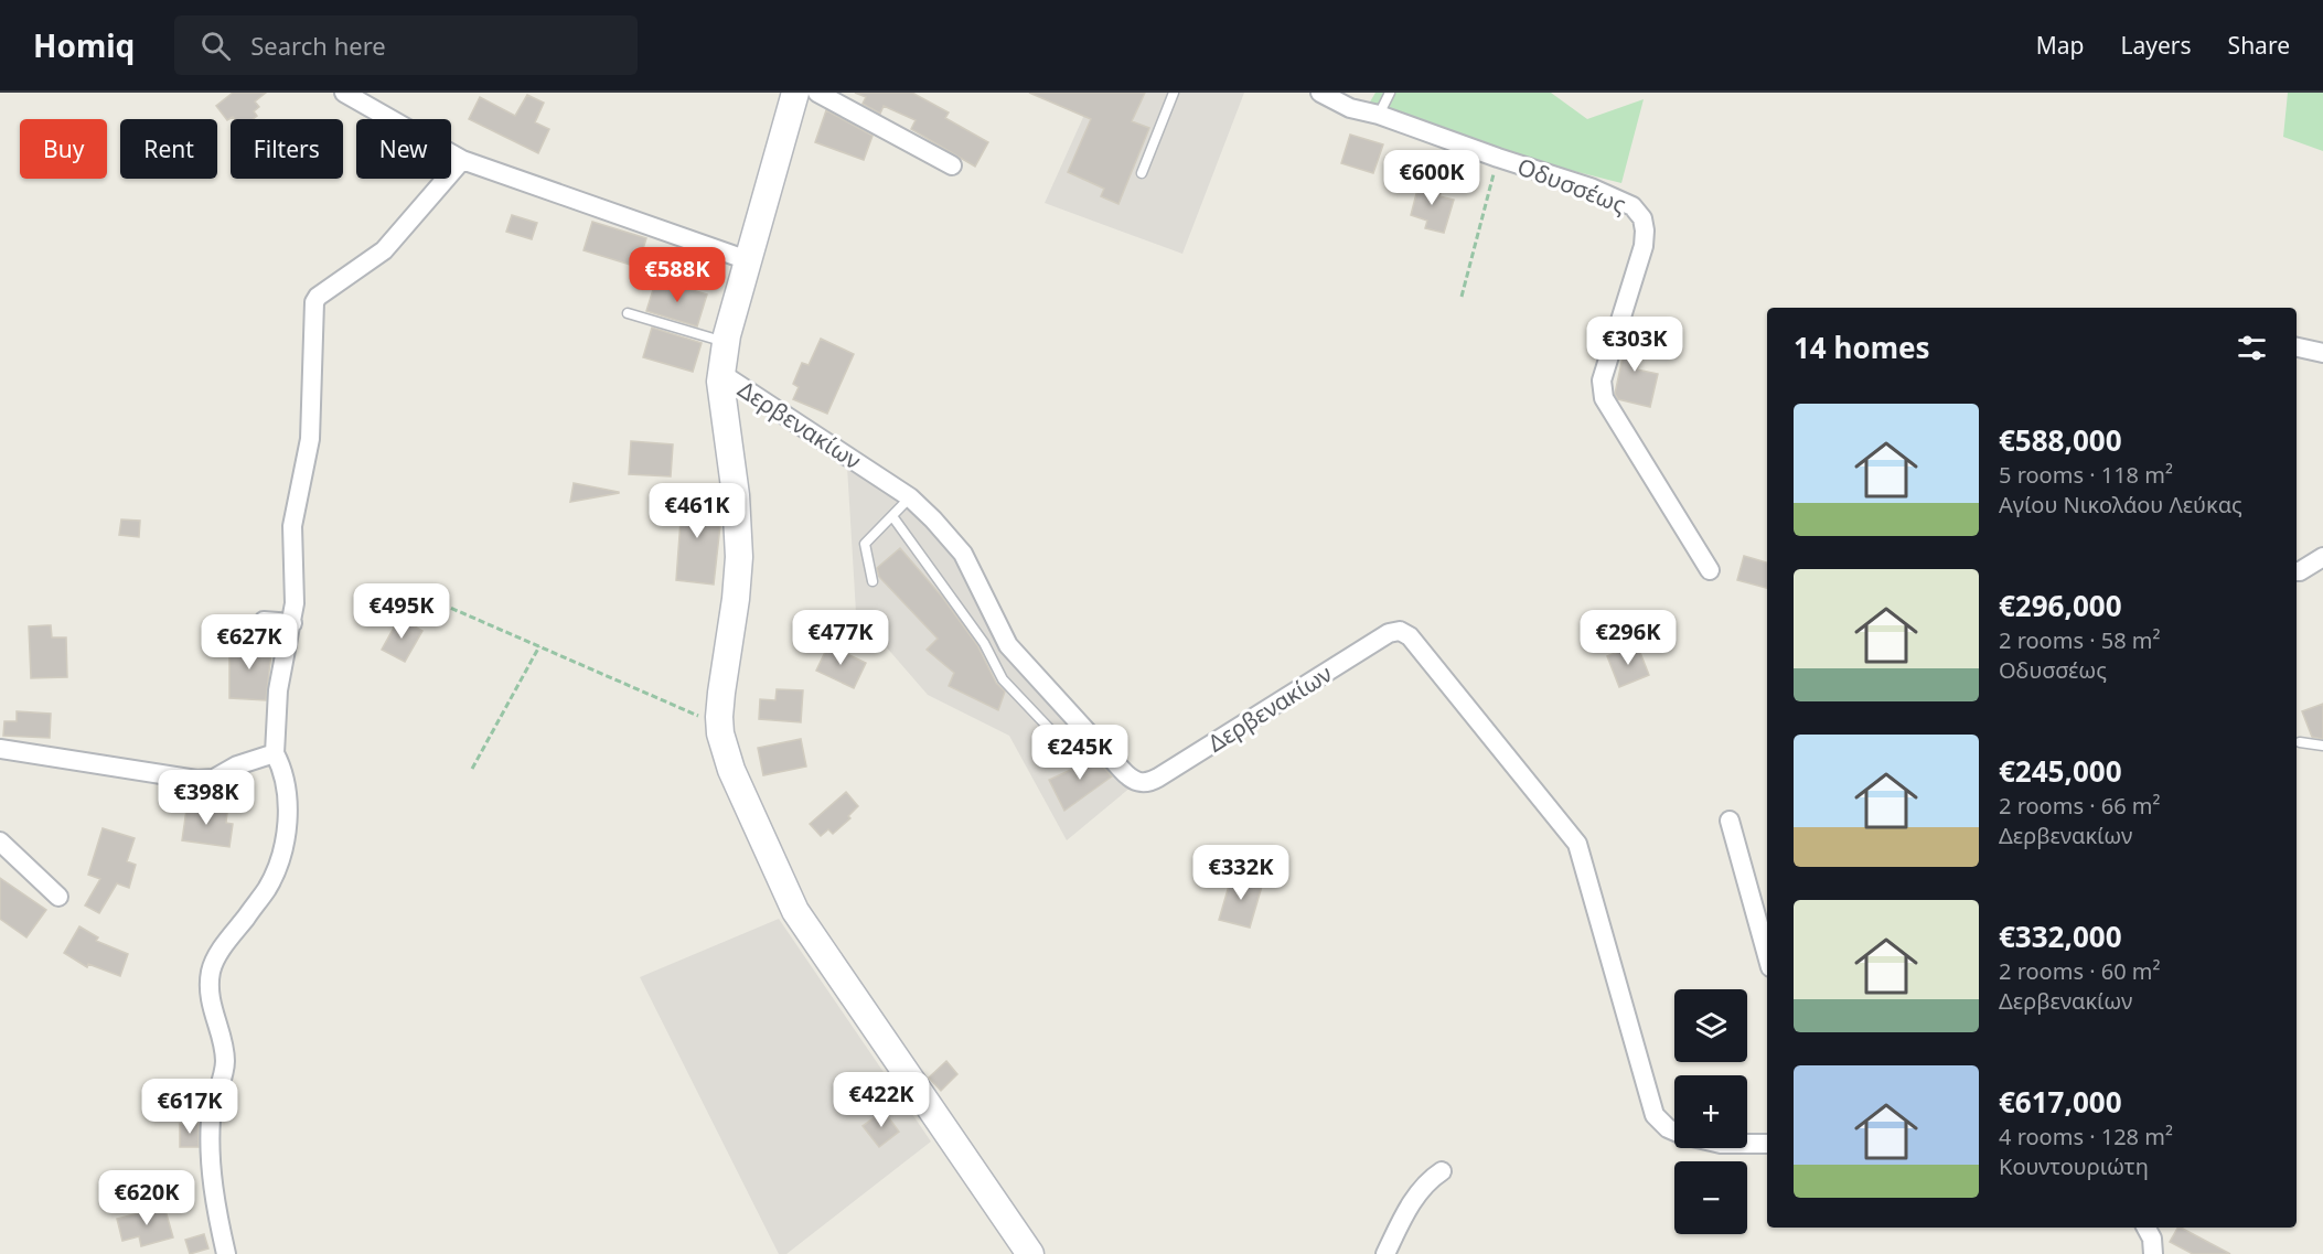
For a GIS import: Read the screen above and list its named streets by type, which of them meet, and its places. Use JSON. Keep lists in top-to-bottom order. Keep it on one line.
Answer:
{"streets":{"street":["Οδυσσέως","Δερβενακίων"]},"page":{"header":"Homiq","search":"Search here","nav":["Map","Layers","Share"],"chip":["Buy","Rent","Filters","New"],"price":["€600K","€588K","€303K","€461K","€495K","€477K","€296K","€627K","€245K","€398K","€332K","€422K","€617K","€620K"],"heading":"14 homes","list":[{"name":"€588,000","note":"5 rooms · 118 m² · Αγίου Νικολάου Λεύκας"},{"name":"€296,000","note":"2 rooms · 58 m² · Οδυσσέως"},{"name":"€245,000","note":"2 rooms · 66 m² · Δερβενακίων"},{"name":"€332,000","note":"2 rooms · 60 m² · Δερβενακίων"},{"name":"€617,000","note":"4 rooms · 128 m² · Κουντουριώτη"}],"map_buttons":["+","−"]}}
